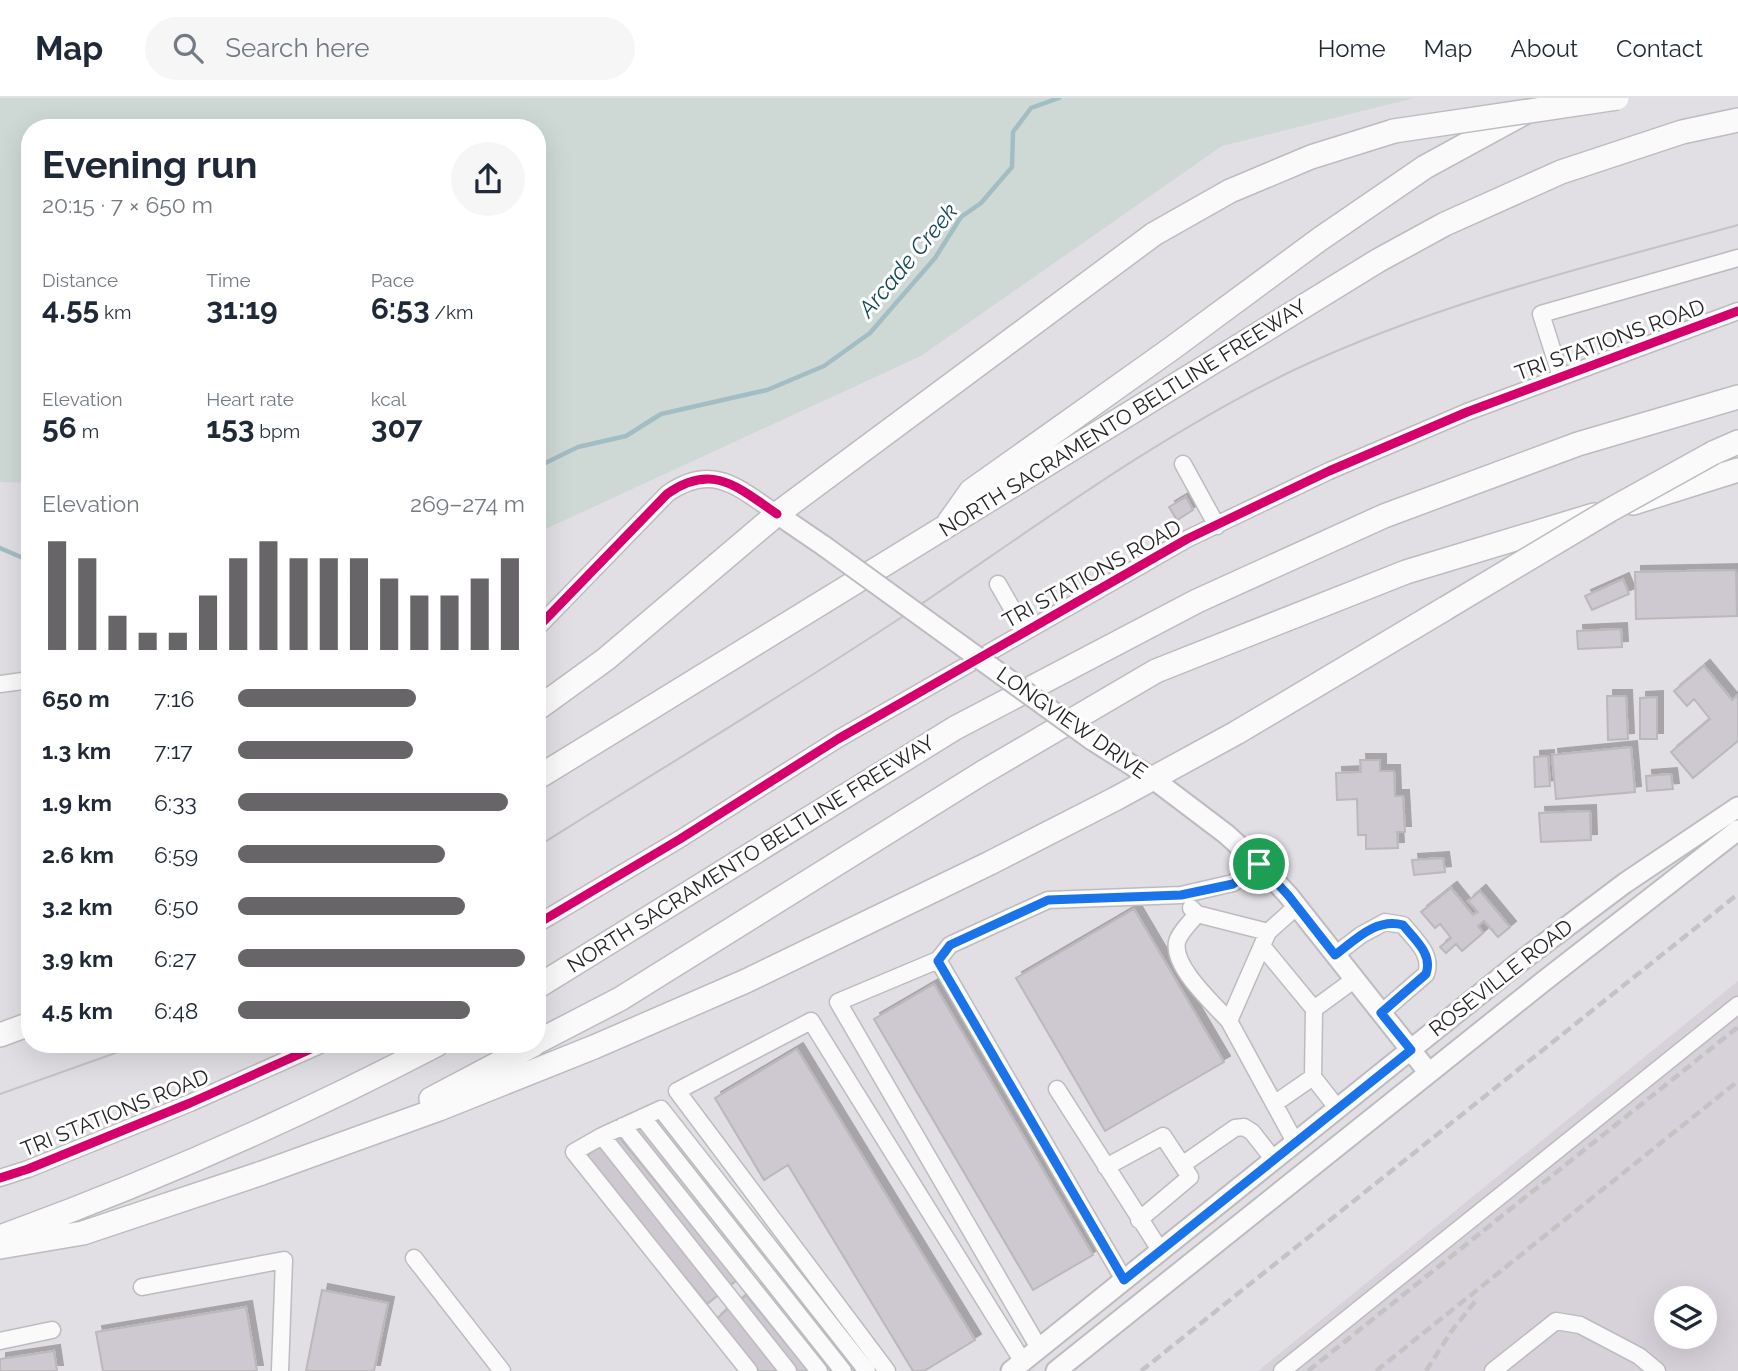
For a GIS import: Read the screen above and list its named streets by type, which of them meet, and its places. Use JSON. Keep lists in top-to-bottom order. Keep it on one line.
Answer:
{"streets":{"highway":["NORTH SACRAMENTO BELTLINE FREEWAY"],"main road":["LONGVIEW DRIVE","ROSEVILLE ROAD"],"street":["TRI STATIONS ROAD"]},"crossings":[["LONGVIEW DRIVE","ROSEVILLE ROAD"]],"water":["Arcade Creek"],"page":{"header":"Map","search":"Search here","nav":["Home","Map","About","Contact"],"heading":["Evening run","20:15 · 7 × 650 m"],"stats":[["Distance","4.55 km"],["Time","31:19"],["Pace","6:53 /km"],["Elevation","56 m"],["Heart rate","153 bpm"],["kcal","307"]],"chart":["Elevation","269–274 m"],"list":[{"name":"650 m","note":"7:16"},{"name":"1.3 km","note":"7:17"},{"name":"1.9 km","note":"6:33"},{"name":"2.6 km","note":"6:59"},{"name":"3.2 km","note":"6:50"},{"name":"3.9 km","note":"6:27"},{"name":"4.5 km","note":"6:48"}]}}
